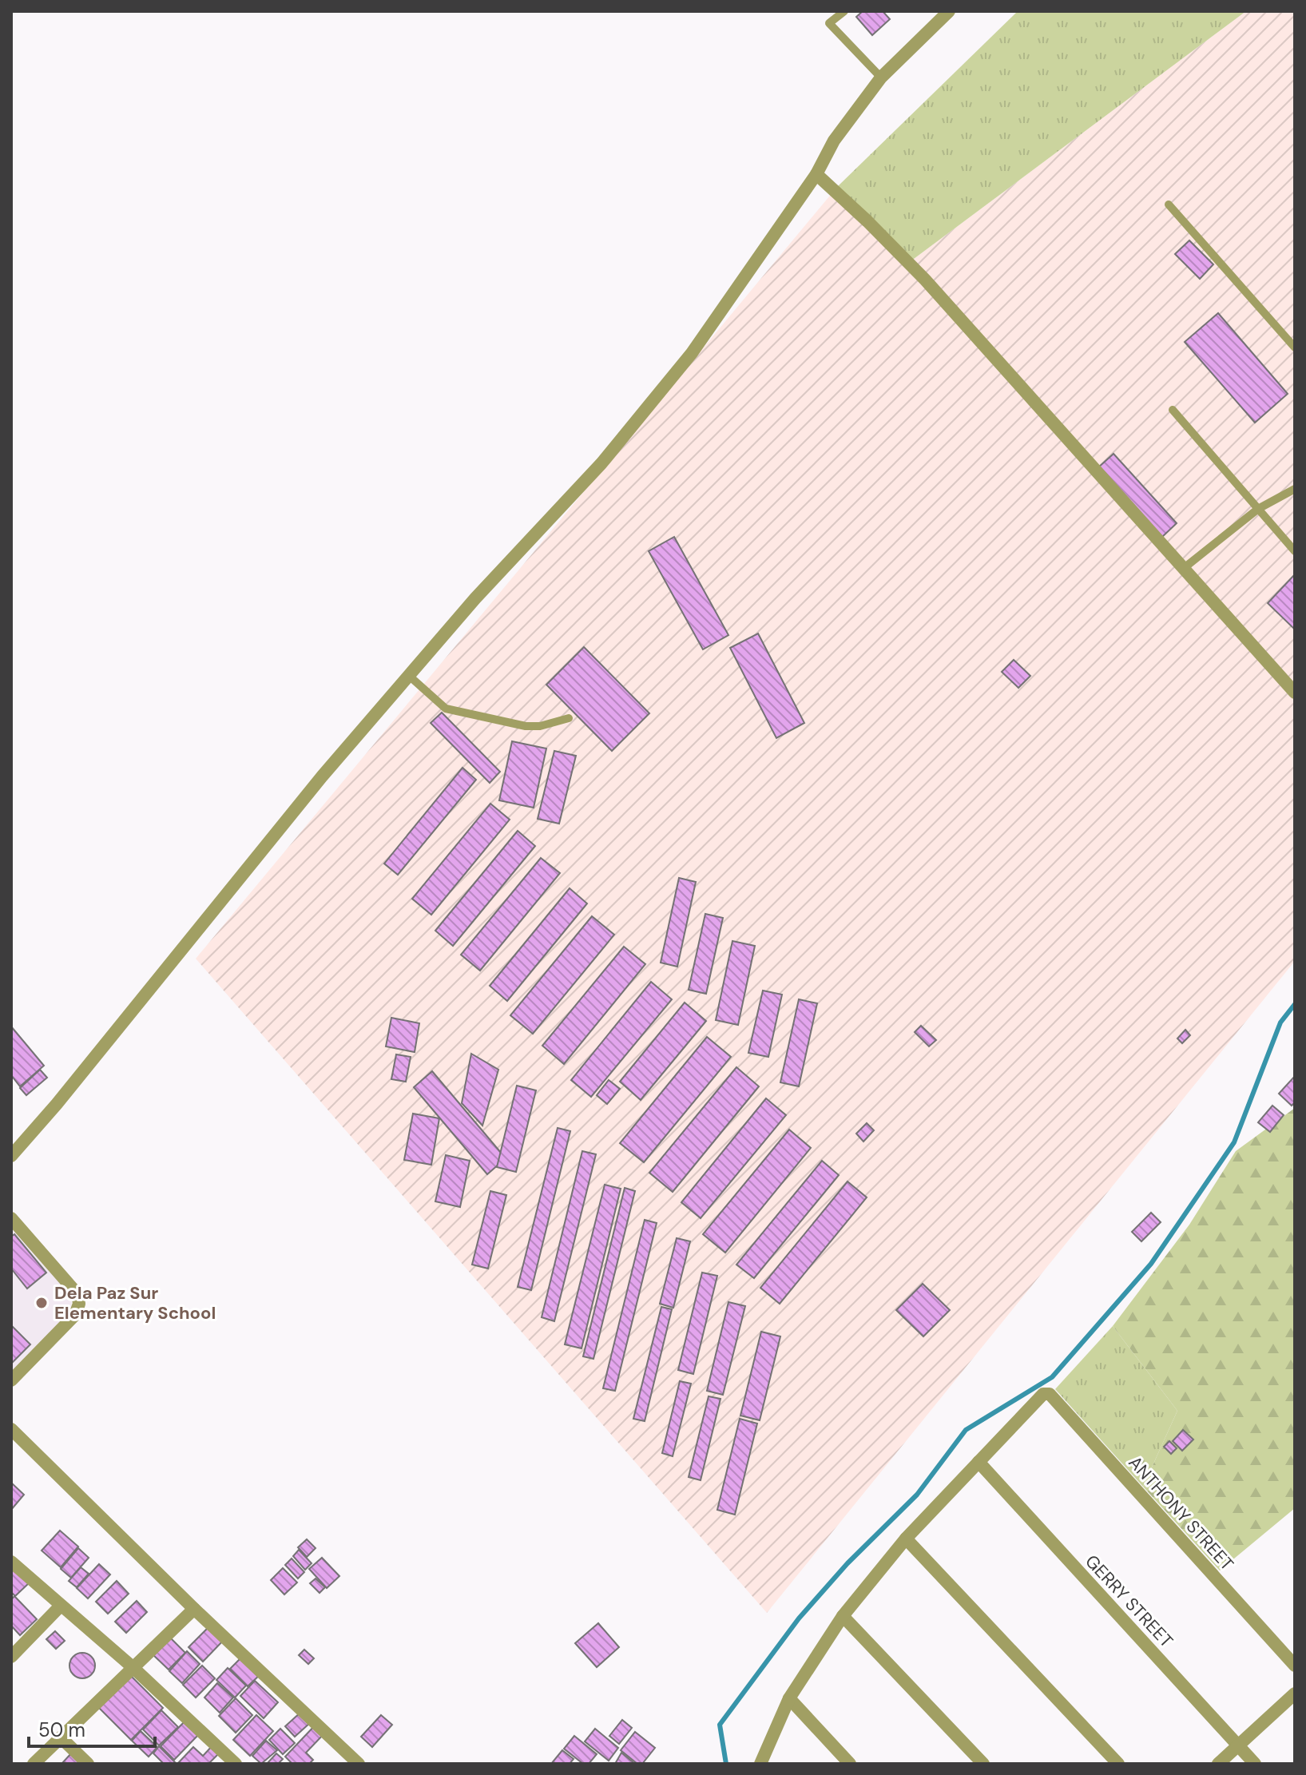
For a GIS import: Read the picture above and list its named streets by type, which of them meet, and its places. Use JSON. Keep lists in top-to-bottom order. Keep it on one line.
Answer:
{"streets":{"street":["ANTHONY STREET","GERRY STREET"]},"crossings":[["ANTHONY STREET","GERRY STREET"]],"places":["Dela Paz Sur Elementary School"],"scale_bar":"50 m"}
